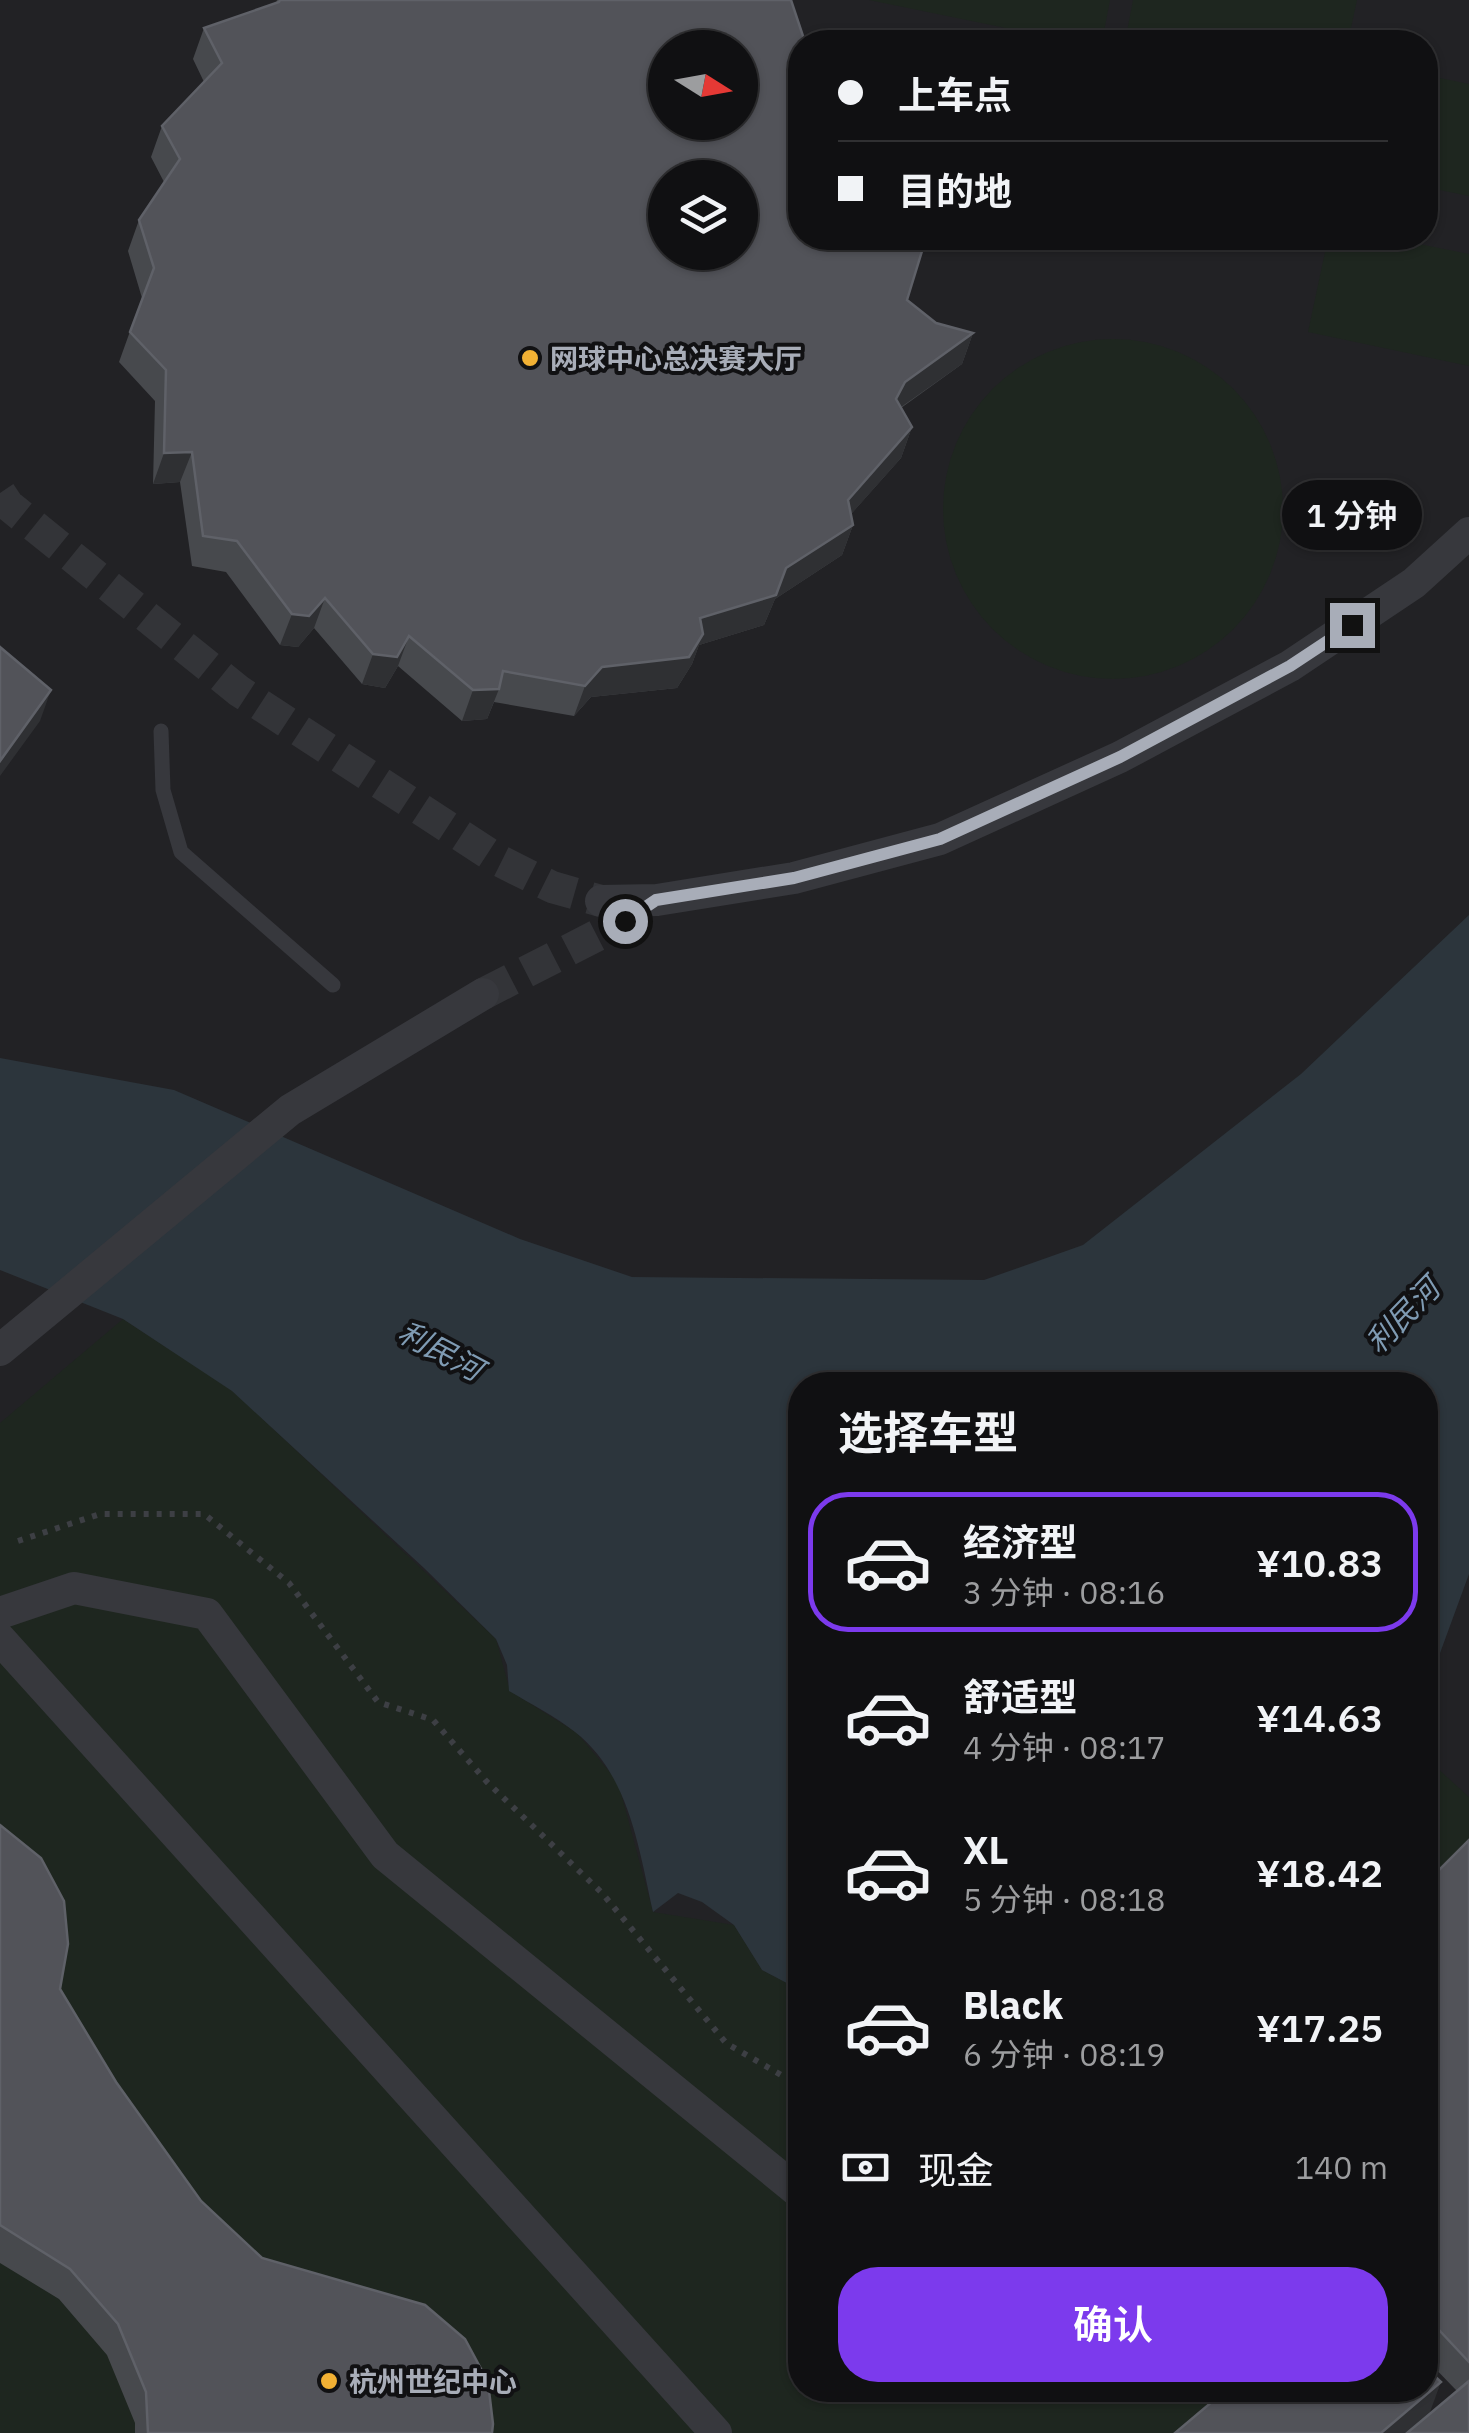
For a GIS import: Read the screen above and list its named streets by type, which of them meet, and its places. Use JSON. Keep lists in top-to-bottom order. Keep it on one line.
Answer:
{"water":["利民河"],"places":["网球中心总决赛大厅","杭州世纪中心"],"north":"right","page":{"banner":["上车点","目的地"],"bubble":"1 分钟","heading":"选择车型","list":[{"name":"经济型","note":"3 分钟 · 08:16","value":"¥10.83"},{"name":"舒适型","note":"4 分钟 · 08:17","value":"¥14.63"},{"name":"XL","note":"5 分钟 · 08:18","value":"¥18.42"},{"name":"Black","note":"6 分钟 · 08:19","value":"¥17.25"}],"pay":["现金","140 m"],"buttons":"确认"}}
